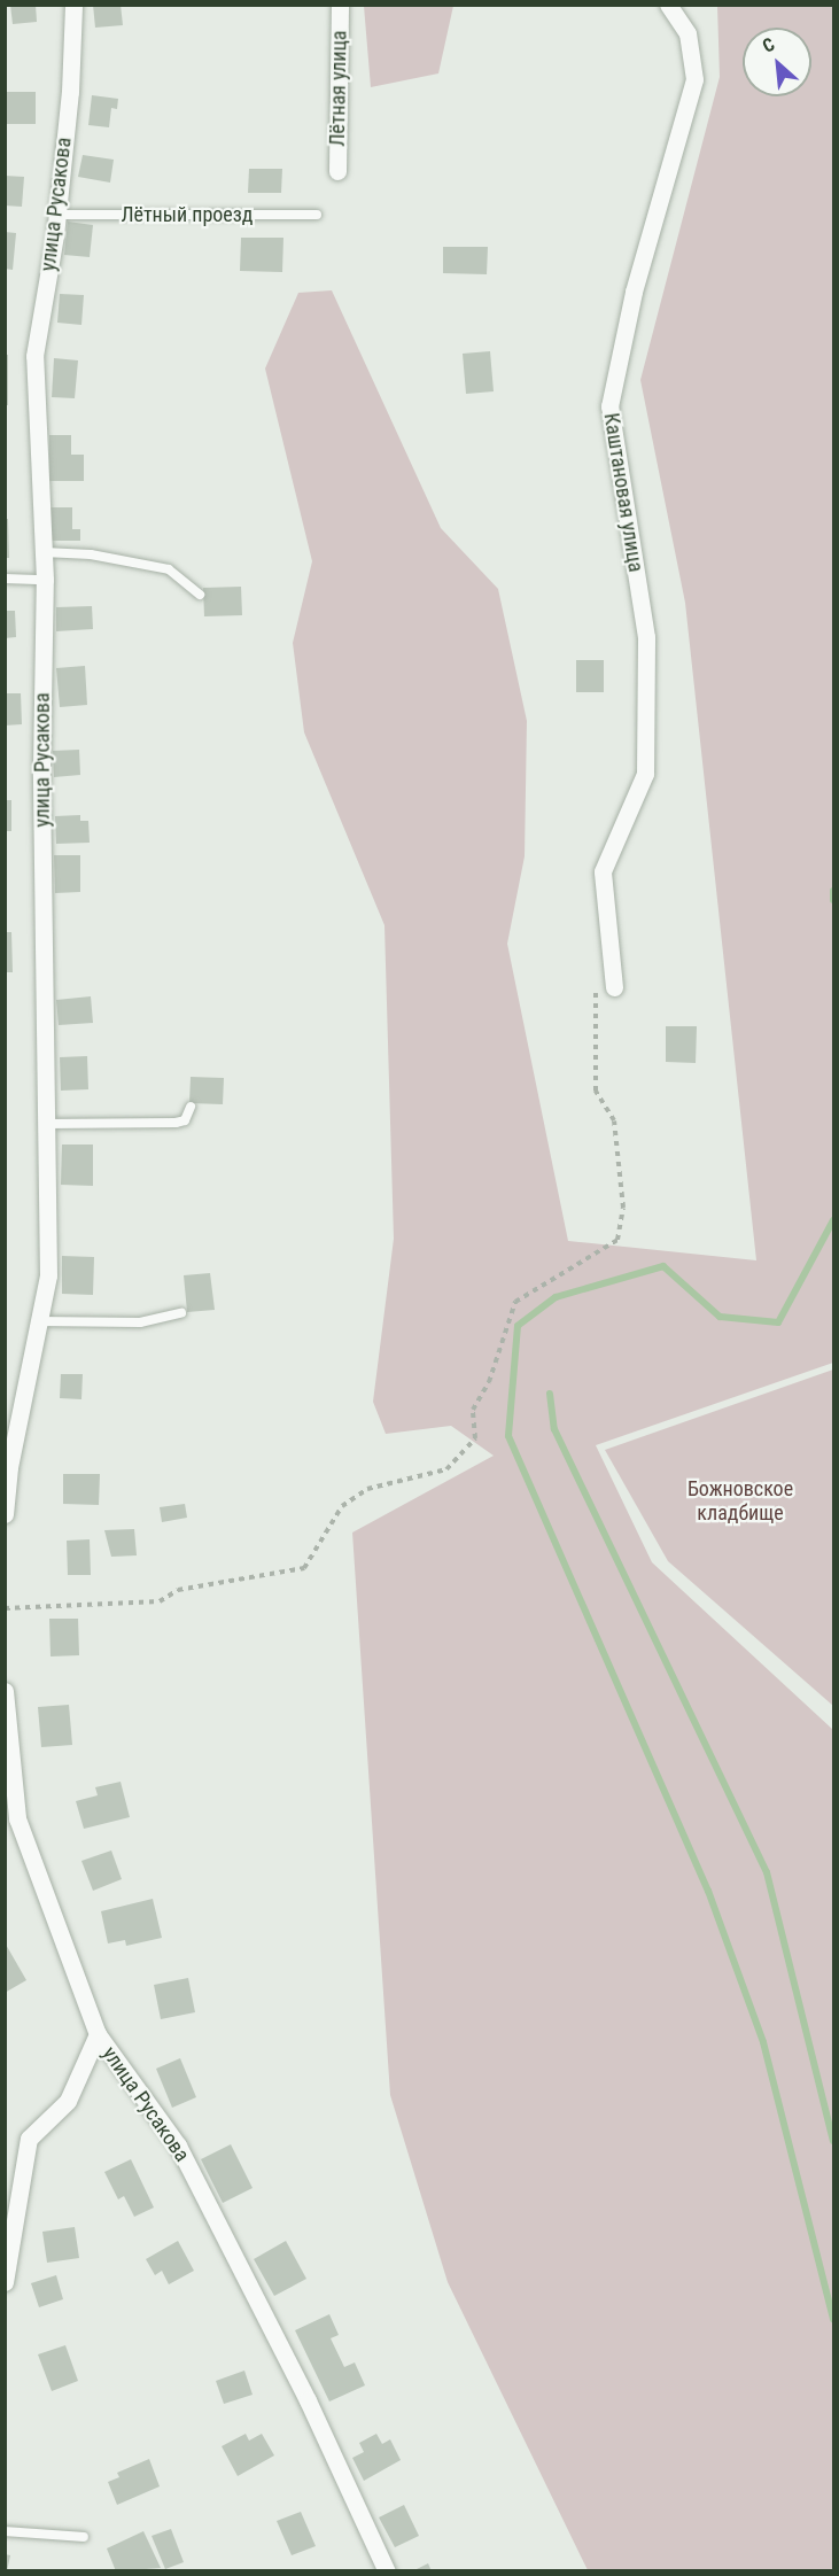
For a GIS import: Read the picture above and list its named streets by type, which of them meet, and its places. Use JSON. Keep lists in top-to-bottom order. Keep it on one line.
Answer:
{"streets":{"street":["Лётная улица","улица Русакова","Каштановая улица"],"lane":["Лётный проезд"]},"crossings":[["улица Русакова","Лётный проезд"]],"parks":["Божновское кладбище"],"north":"top left"}
